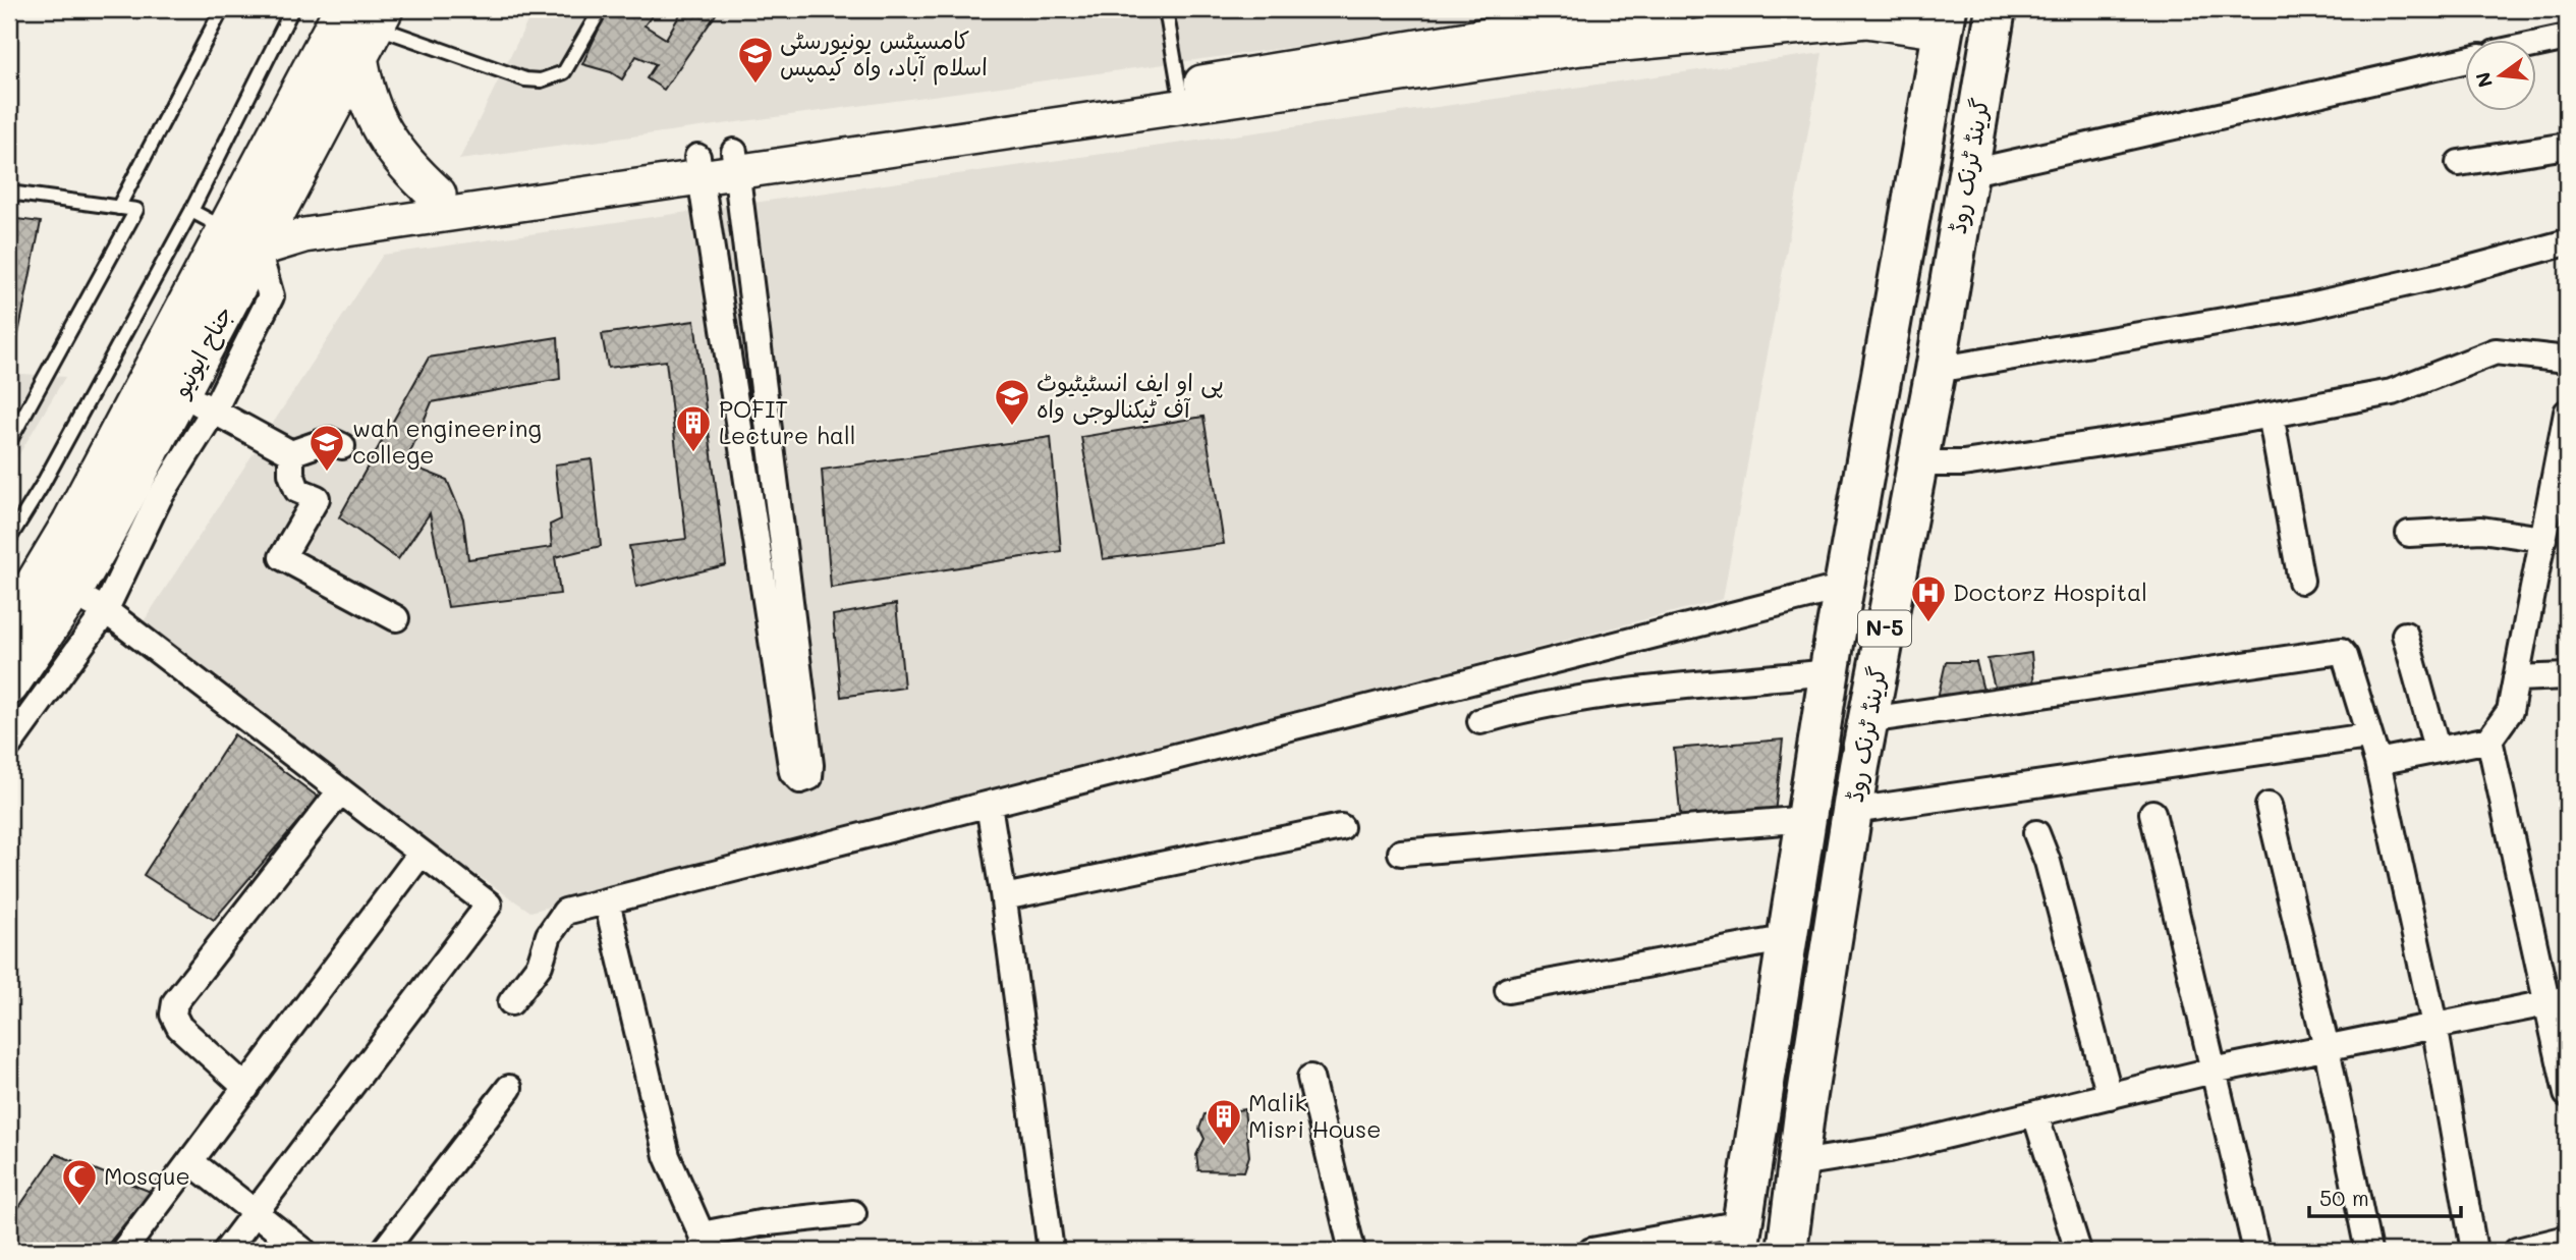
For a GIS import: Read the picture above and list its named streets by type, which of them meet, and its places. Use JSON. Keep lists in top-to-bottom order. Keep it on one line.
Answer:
{"streets":{"highway":["گرینڈ ٹرنک روڈ","N-5"],"main road":["جناح ایونیو"]},"places":{"school or university":["کامسیٹس یونیورسٹی اسلام آباد، واہ کیمپس","پی او ایف انسٹیٹیوٹ آف ٹیکنالوجی واہ","wah engineering college"],"building":["POFIT Lecture hall","Malik Misri House"],"hospital":["Doctorz Hospital"],"mosque":["Mosque"]},"scale_bar":"50 m","north":"left"}
